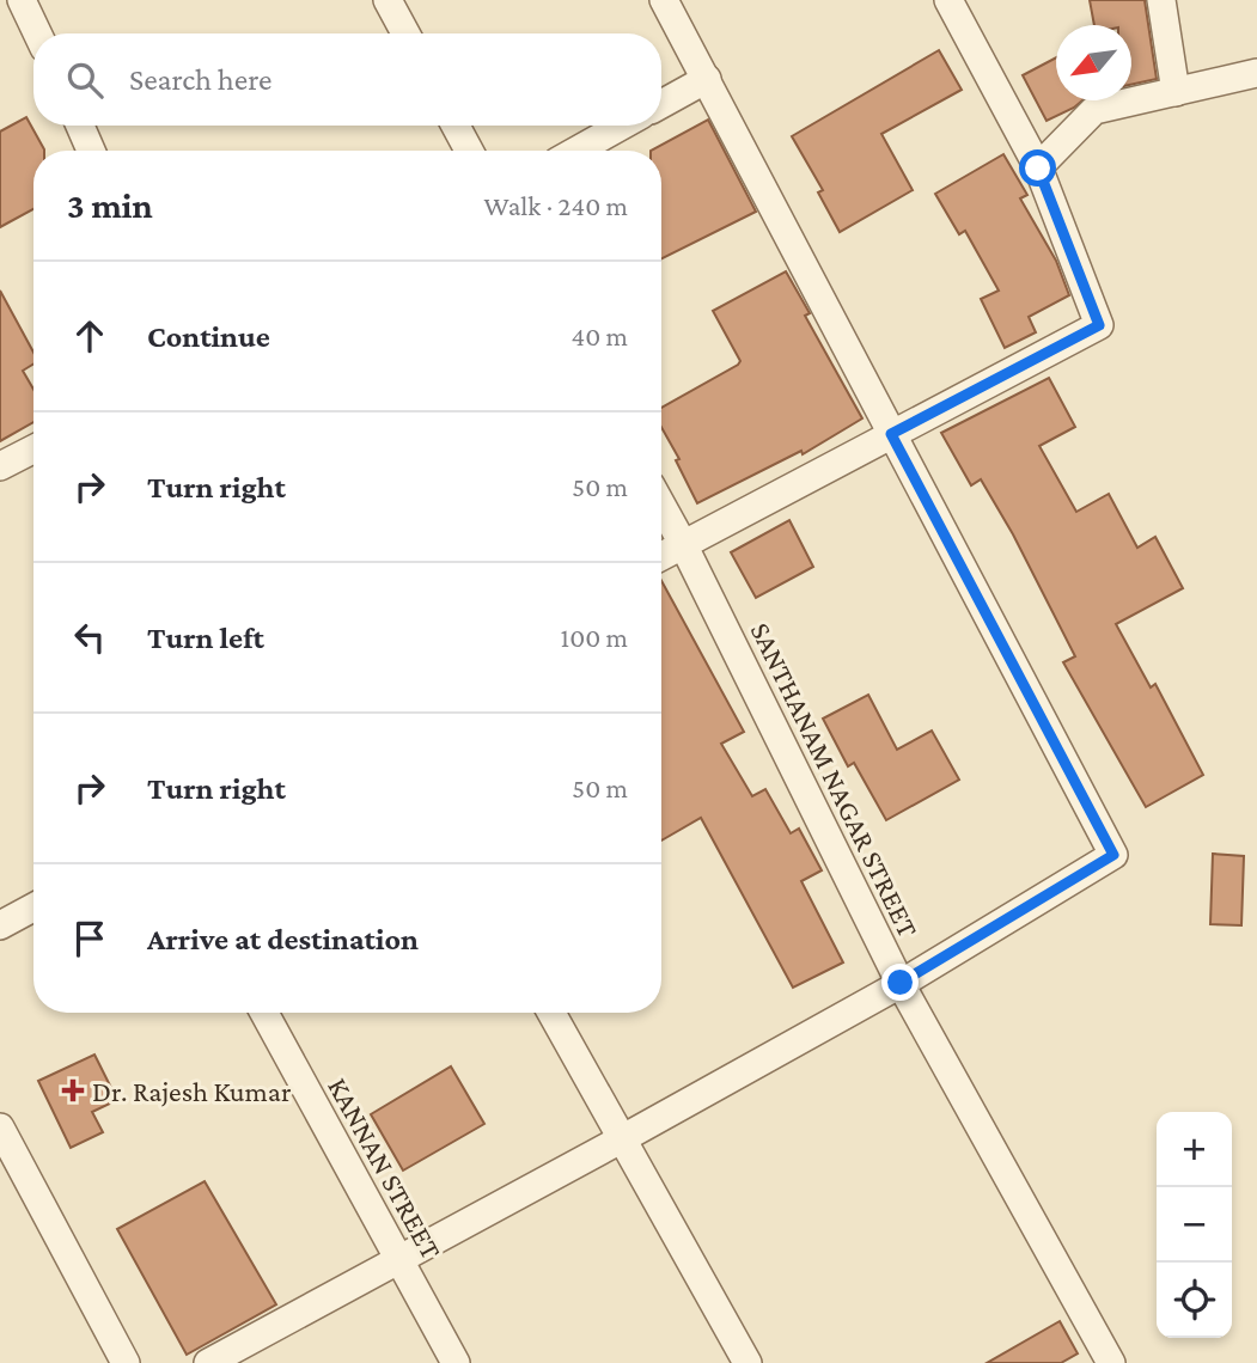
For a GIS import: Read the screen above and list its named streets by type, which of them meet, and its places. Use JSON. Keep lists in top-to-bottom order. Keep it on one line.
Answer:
{"streets":{"street":["SANTHANAM NAGAR STREET","KANNAN STREET"]},"places":{"health":["Dr. Rajesh Kumar"]},"north":"bottom left","page":{"search":"Search here","heading":["3 min","Walk · 240 m"],"list":[["Continue","40 m"],["Turn right","50 m"],["Turn left","100 m"],["Turn right","50 m"],"Arrive at destination"],"map_buttons":["+","−"]}}
